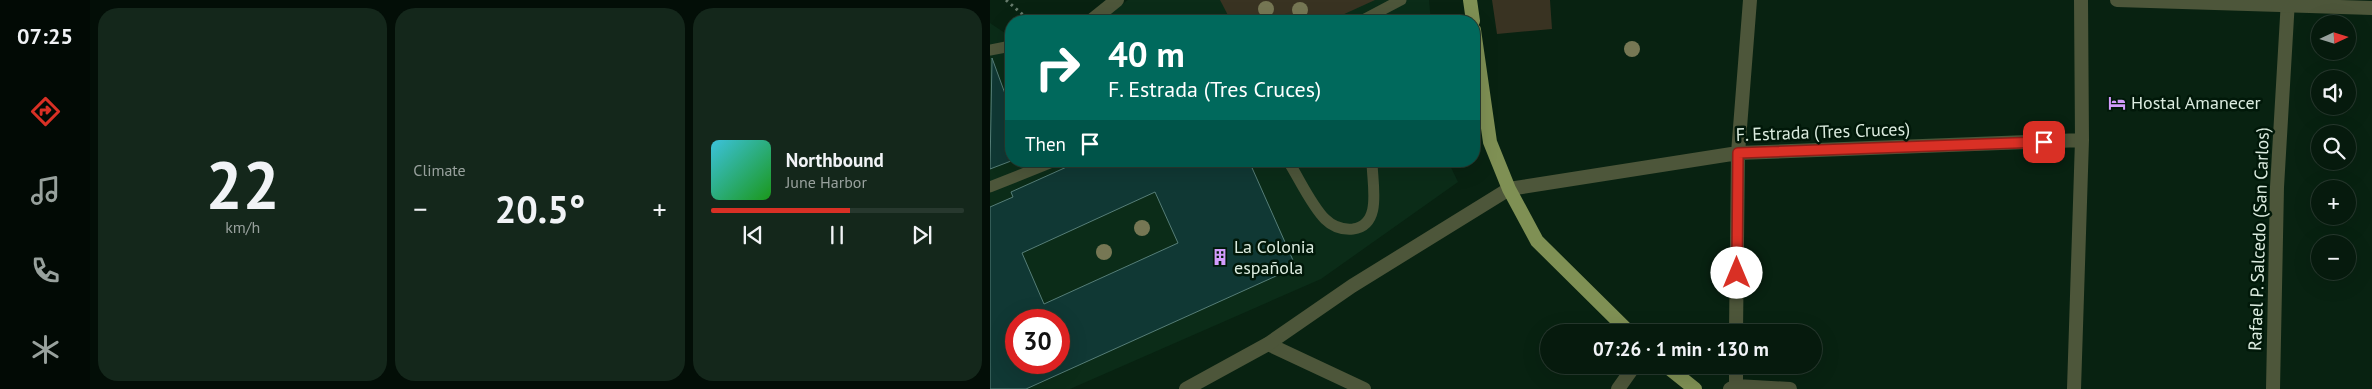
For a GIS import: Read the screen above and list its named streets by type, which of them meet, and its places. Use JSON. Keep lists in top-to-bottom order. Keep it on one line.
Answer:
{"streets":{"street":["F. Estrada (Tres Cruces)","Rafael P. Salcedo (San Carlos)"]},"places":{"hotel":["Hostal Amanecer"],"building":["La Colonia española"]},"north":"right","page":{"tabs":"07:25","tile":[["22","km/h"],"Climate"],"map_buttons":["+","−"],"turn":["40 m","F. Estrada (Tres Cruces)"],"then":"Then","song":["Northbound","June Harbor"],"heat":["−","20.5°","+"],"limit":"30","trip":"07:26 · 1 min · 130 m"}}
